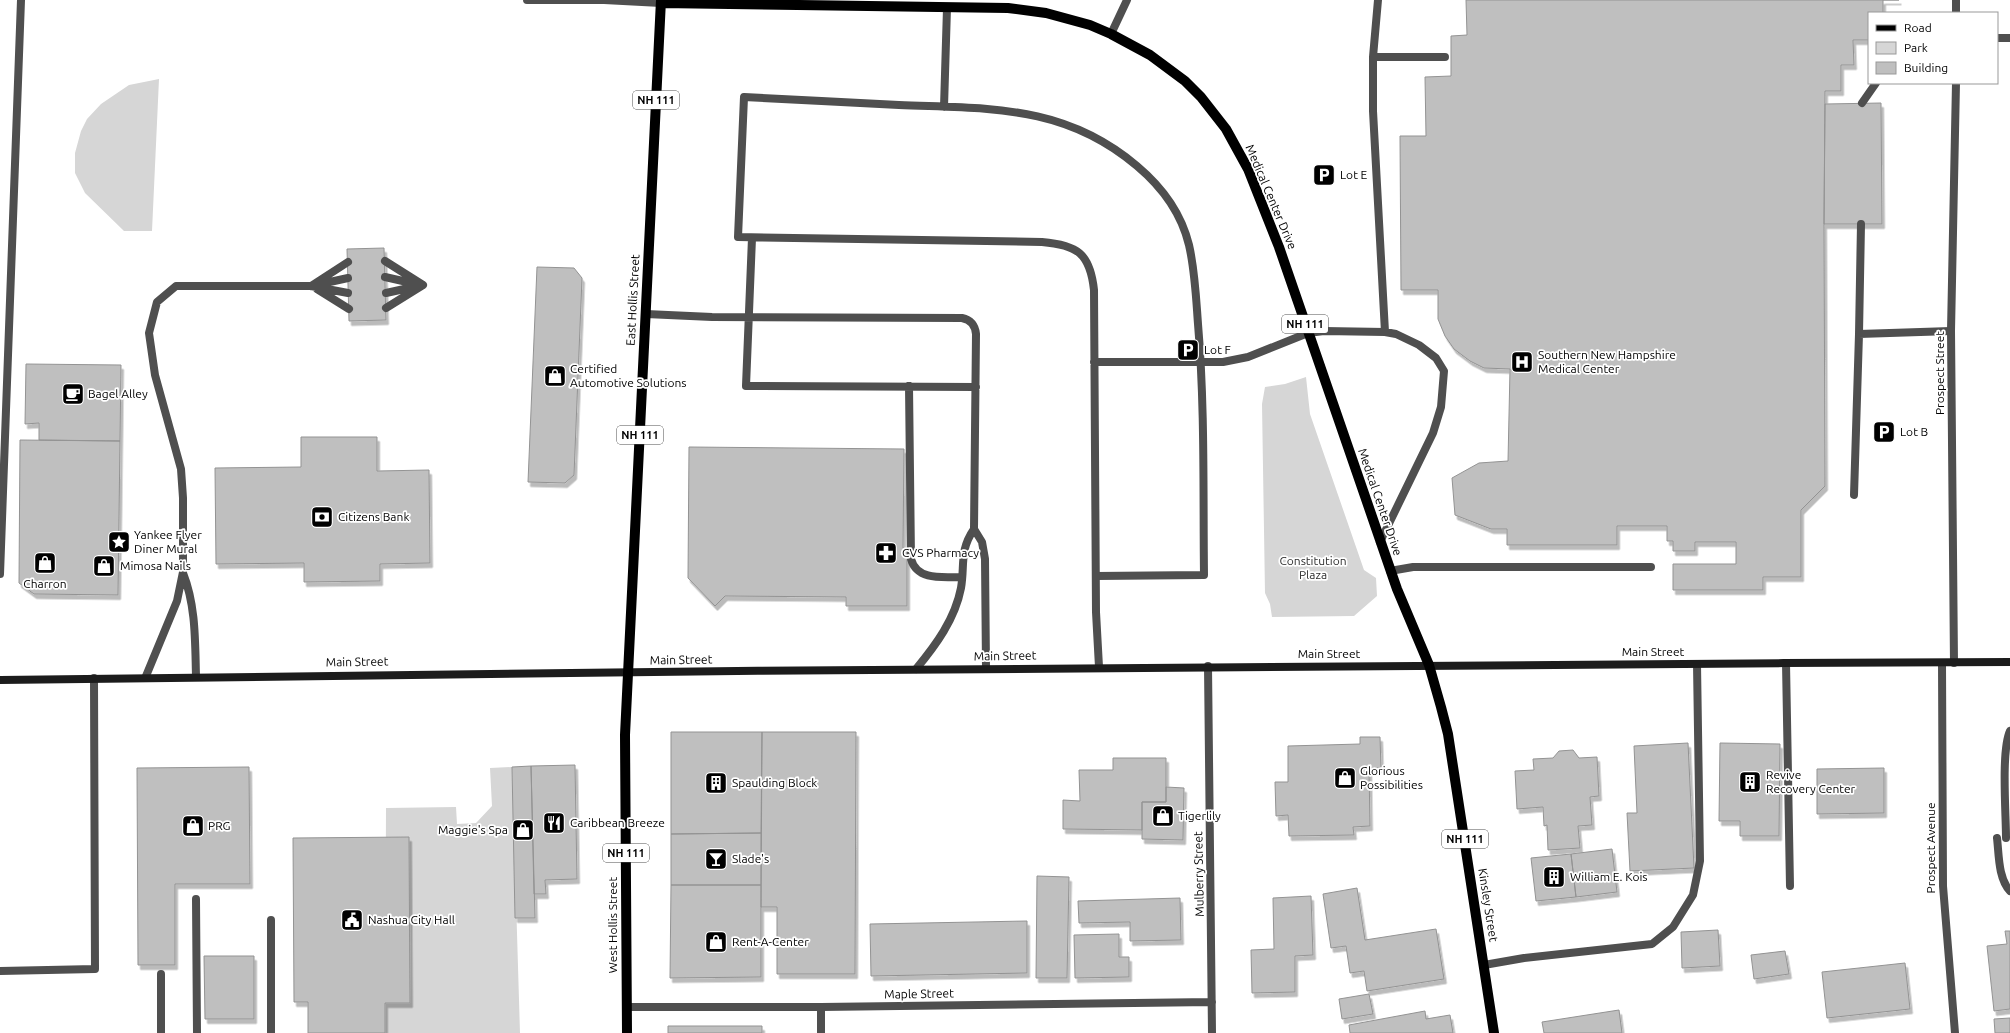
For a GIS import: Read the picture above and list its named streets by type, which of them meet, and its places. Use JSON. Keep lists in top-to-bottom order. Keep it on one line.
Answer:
{"streets":{"main road":["NH 111","Medical Center Drive","East Hollis Street","Main Street","Kinsley Street","West Hollis Street"],"street":["Prospect Street","Prospect Avenue","Mulberry Street","Maple Street"]},"crossings":[["Medical Center Drive","East Hollis Street"],["Medical Center Drive","Main Street"],["Medical Center Drive","Kinsley Street"],["East Hollis Street","Main Street"],["East Hollis Street","West Hollis Street"],["Prospect Street","Main Street"],["Main Street","Prospect Avenue"],["Main Street","Mulberry Street"],["Main Street","Kinsley Street"],["Main Street","West Hollis Street"],["Mulberry Street","Maple Street"],["West Hollis Street","Maple Street"]],"parks":["Constitution Plaza"],"places":{"parking":["Lot E","Lot F","Lot B"],"hospital":["Southern New Hampshire Medical Center"],"shop":["Certified Automotive Solutions","Charron","Mimosa Nails","Glorious Possibilities","Tigerlily","PRG","Maggie's Spa","Rent-A-Center"],"cafe":["Bagel Alley"],"bank":["Citizens Bank"],"place":["Yankee Flyer Diner Mural"],"pharmacy":["CVS Pharmacy"],"building":["Revive Recovery Center","Spaulding Block","William E. Kois"],"restaurant":["Caribbean Breeze"],"bar":["Slade's"],"public building":["Nashua City Hall"]},"legend":["Road","Park","Building"]}
